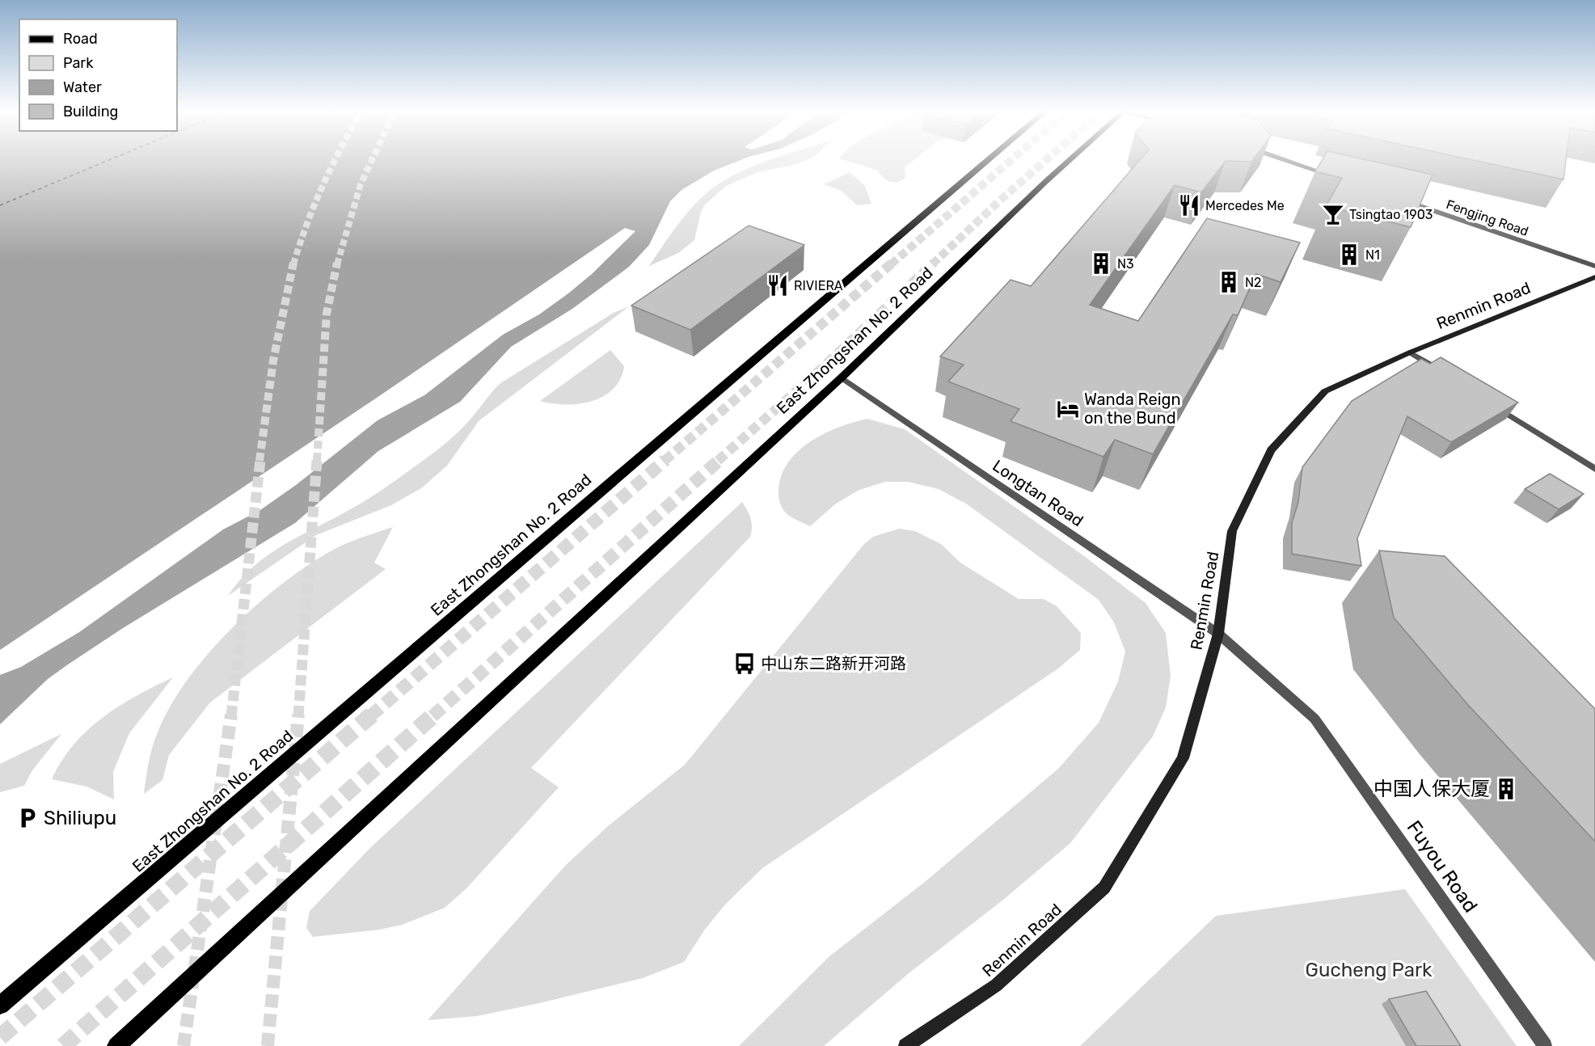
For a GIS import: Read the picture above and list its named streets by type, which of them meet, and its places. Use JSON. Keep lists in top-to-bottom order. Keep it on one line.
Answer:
{"streets":{"main road":["East Zhongshan No. 2 Road"],"street":["Fengjing Road","Renmin Road","Longtan Road","Fuyou Road"]},"crossings":[["Renmin Road","Longtan Road"],["Renmin Road","Fuyou Road"],["East Zhongshan No. 2 Road","Longtan Road"],["Longtan Road","Fuyou Road"]],"parks":["Gucheng Park"],"places":{"restaurant":["Mercedes Me","RIVIERA"],"bar":["Tsingtao 1903"],"building":["N1","N3","N2","中国人保大厦"],"hotel":["Wanda Reign on the Bund"],"bus stop":["中山东二路新开河路"],"parking":["Shiliupu"]},"legend":["Road","Park","Water","Building"]}
